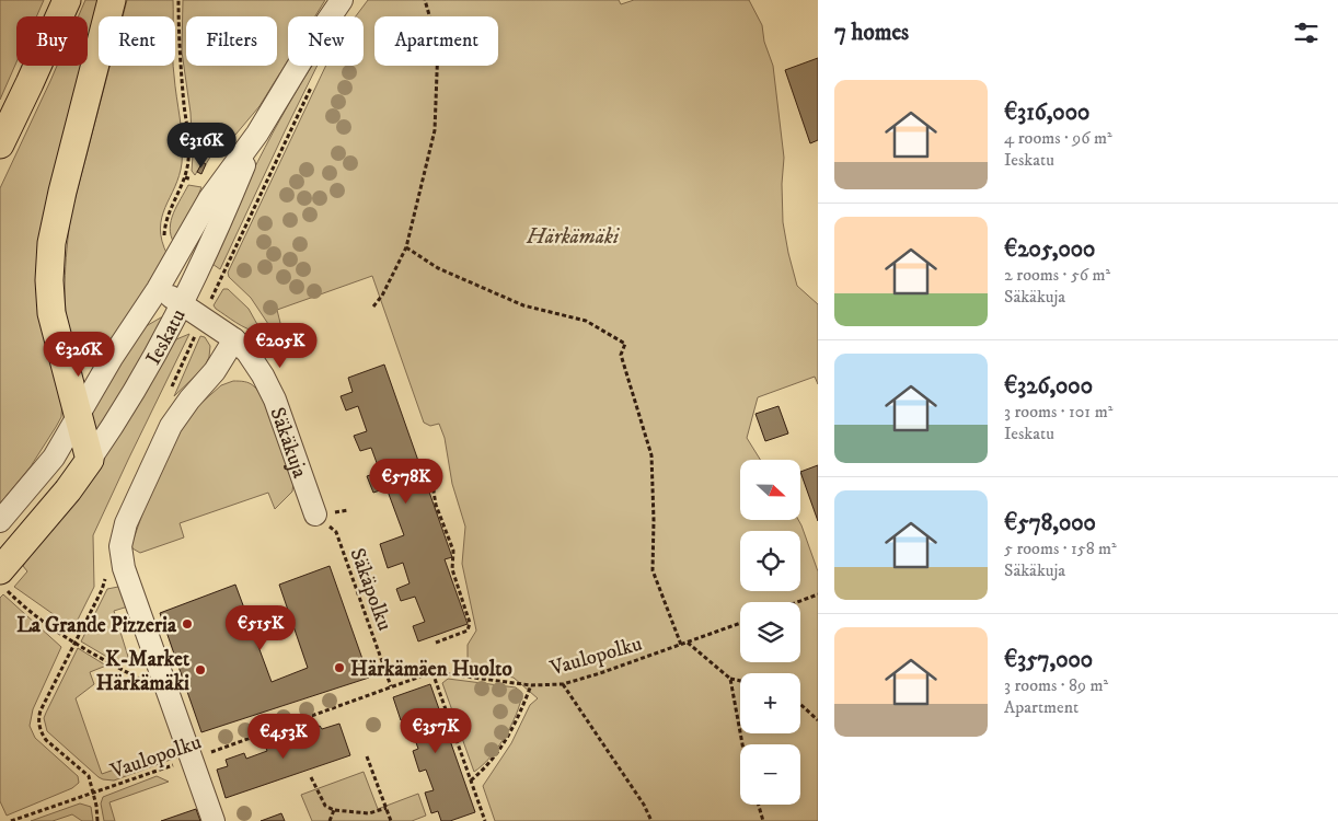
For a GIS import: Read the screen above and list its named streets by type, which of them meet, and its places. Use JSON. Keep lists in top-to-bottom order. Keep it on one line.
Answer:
{"streets":{"main road":["Ieskatu"],"street":["Säkäkuja"],"path":["Säkäpolku","Vaulopolku"]},"crossings":[["Ieskatu","Säkäkuja"],["Säkäpolku","Vaulopolku"]],"parks":["Härkämäki"],"places":["La Grande Pizzeria","Härkämäen Huolto","K-Market Härkämäki"],"north":"right","page":{"heading":"7 homes","chip":["Buy","Rent","Filters","New","Apartment"],"list":[{"name":"€316,000","note":"4 rooms · 96 m² · Ieskatu"},{"name":"€205,000","note":"2 rooms · 56 m² · Säkäkuja"},{"name":"€326,000","note":"3 rooms · 101 m² · Ieskatu"},{"name":"€578,000","note":"5 rooms · 158 m² · Säkäkuja"},{"name":"€357,000","note":"3 rooms · 89 m² · Apartment"}],"price":["€316K","€205K","€326K","€578K","€515K","€357K","€453K"],"map_buttons":["+","−"]}}
